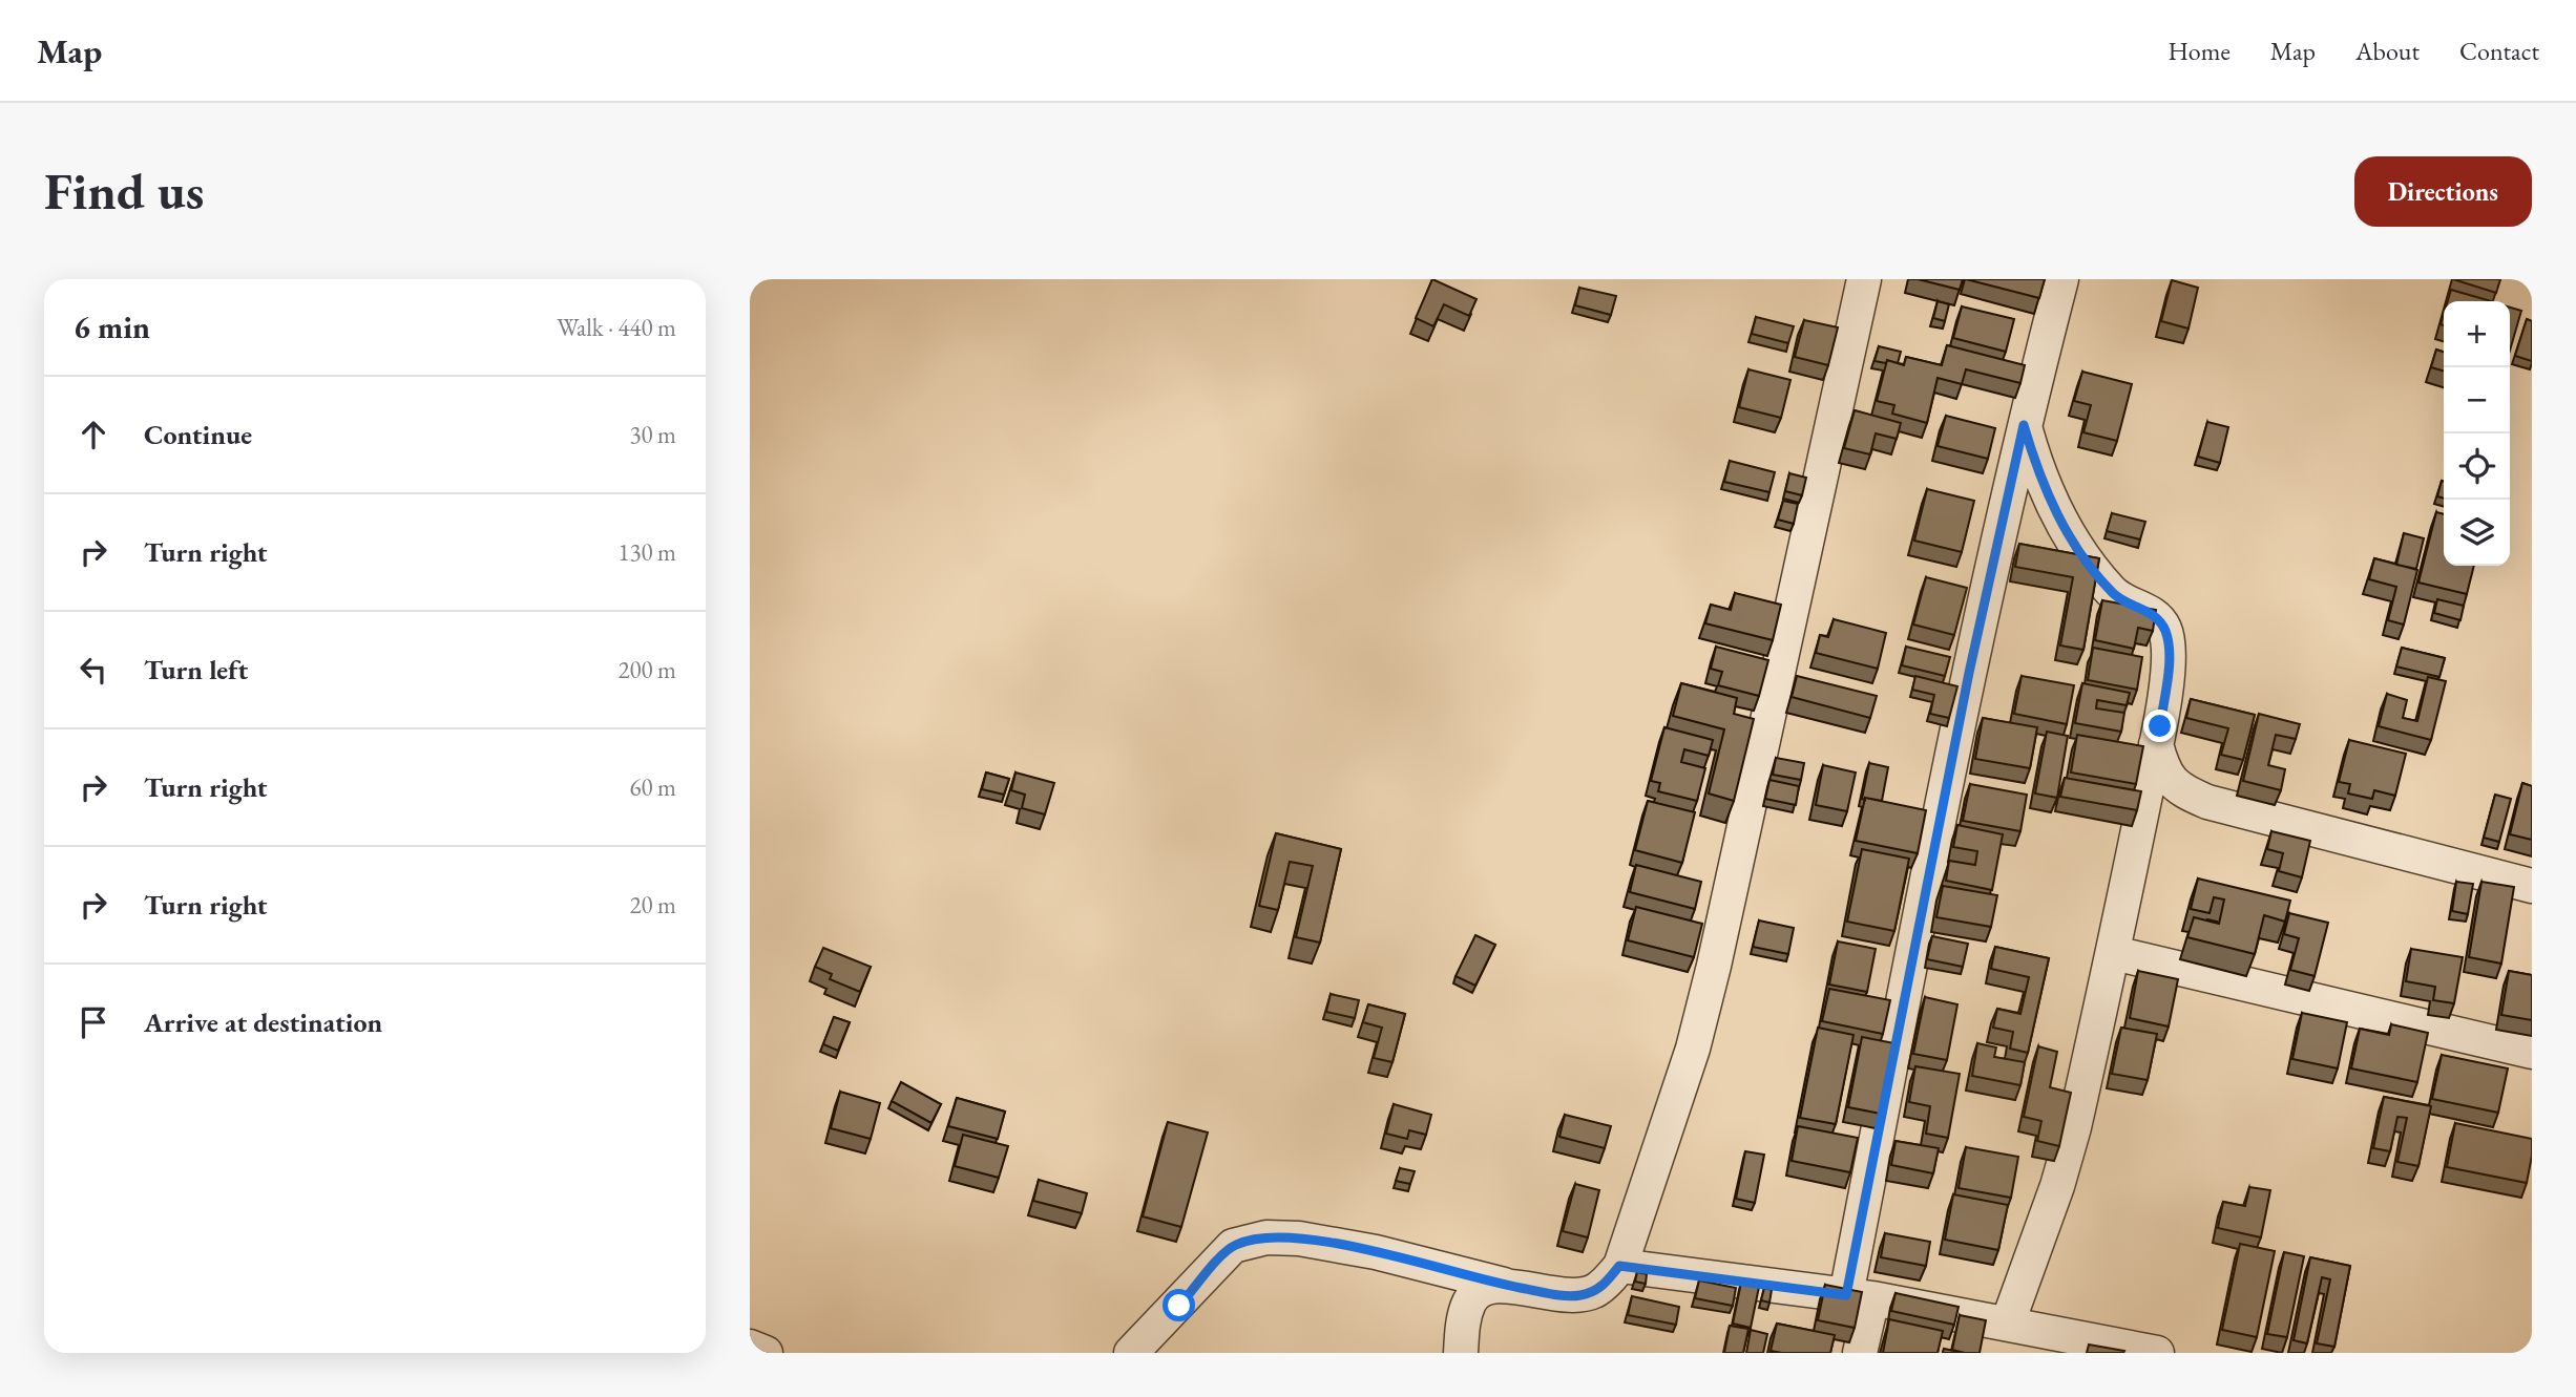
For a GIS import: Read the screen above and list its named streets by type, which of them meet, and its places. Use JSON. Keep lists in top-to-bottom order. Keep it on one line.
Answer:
{"page":{"header":"Map","nav":["Home","Map","About","Contact"],"buttons":"Directions","title":"Find us","heading":["6 min","Walk · 440 m"],"map_buttons":["+","−"],"list":[["Continue","30 m"],["Turn right","130 m"],["Turn left","200 m"],["Turn right","60 m"],["Turn right","20 m"],"Arrive at destination"]}}
